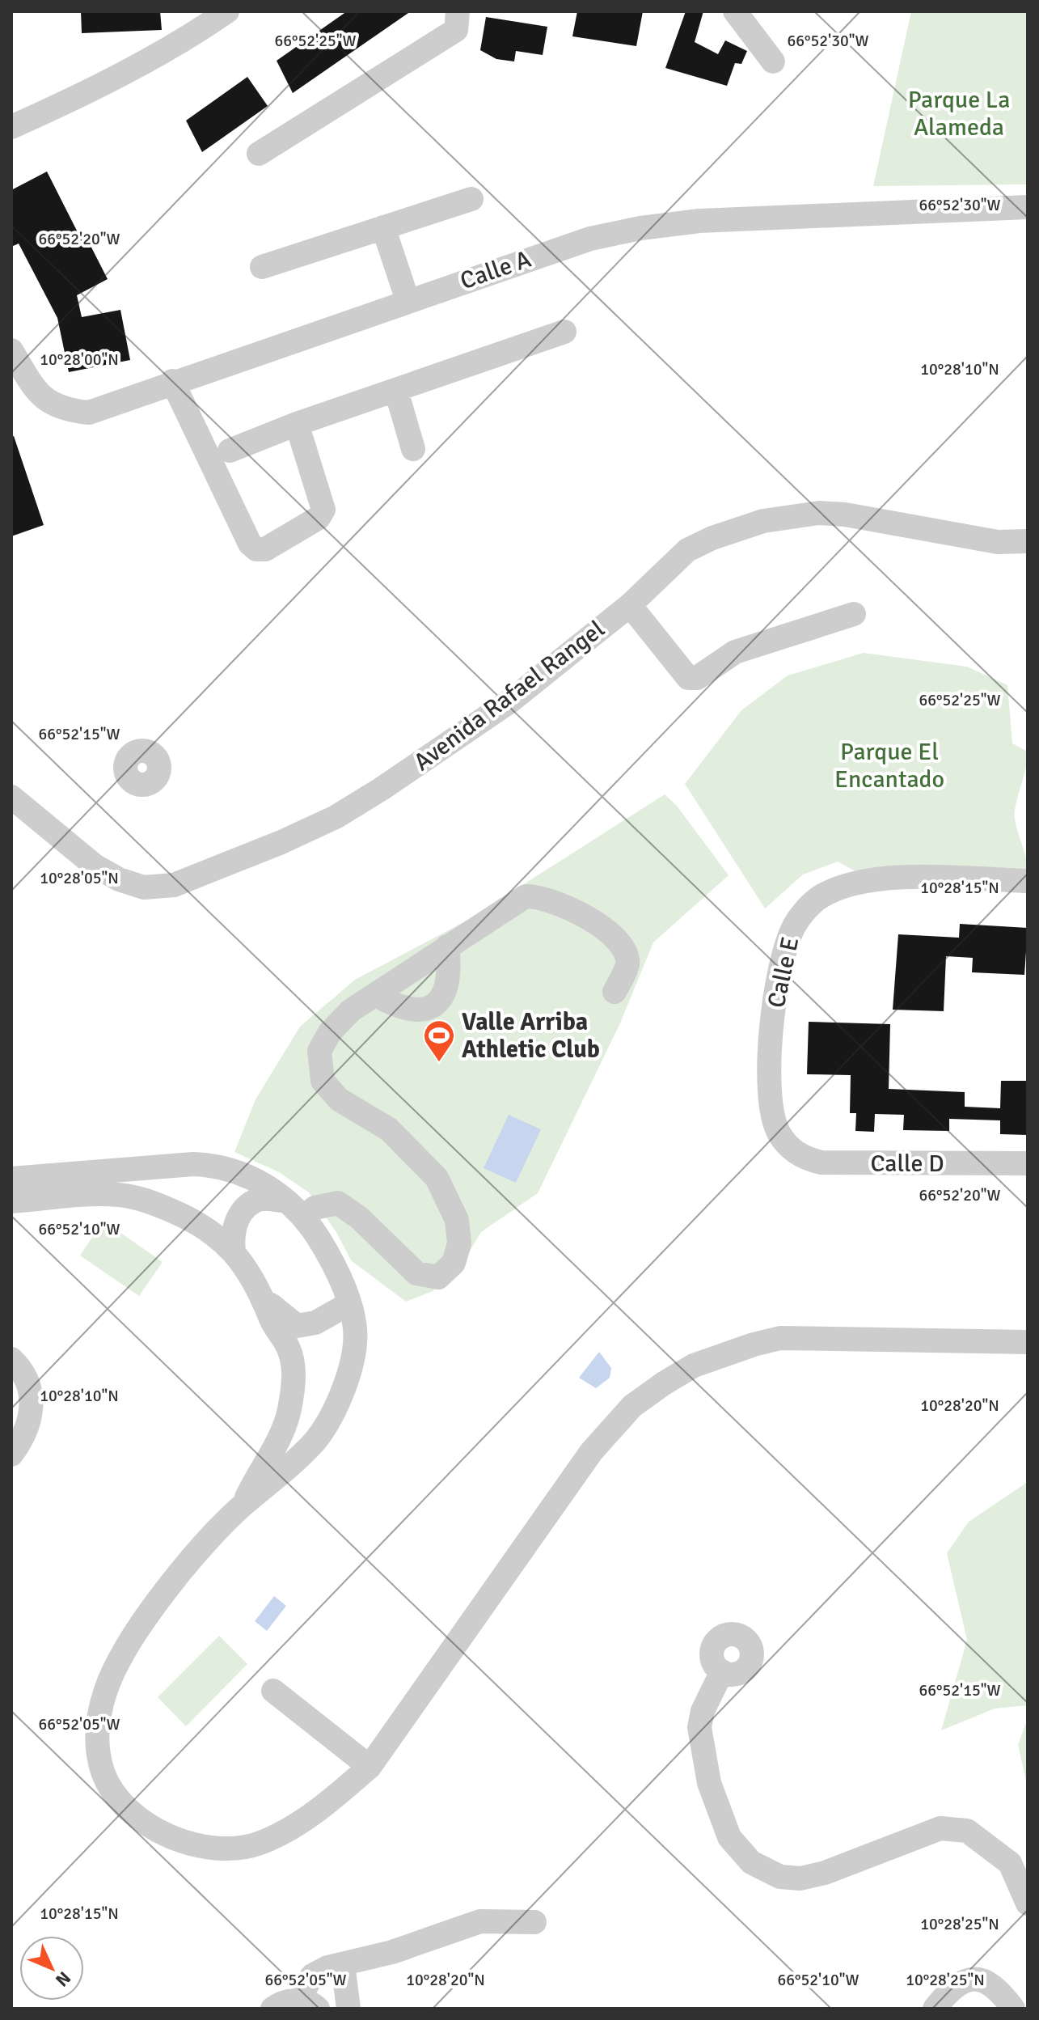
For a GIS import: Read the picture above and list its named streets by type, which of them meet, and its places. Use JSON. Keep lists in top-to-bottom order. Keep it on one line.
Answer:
{"streets":{"street":["Calle A","Avenida Rafael Rangel","Calle E","Calle D"]},"crossings":[["Calle E","Calle D"]],"parks":["Parque La Alameda","Parque El Encantado"],"places":{"sports":["Valle Arriba Athletic Club"]},"north":"bottom right","coordinates":["66°52'25\"W","66°52'30\"W","66°52'20\"W","10°28'00\"N","10°28'10\"N","66°52'15\"W","10°28'05\"N","10°28'15\"N","66°52'10\"W","10°28'20\"N","66°52'05\"W","10°28'25\"N"]}
